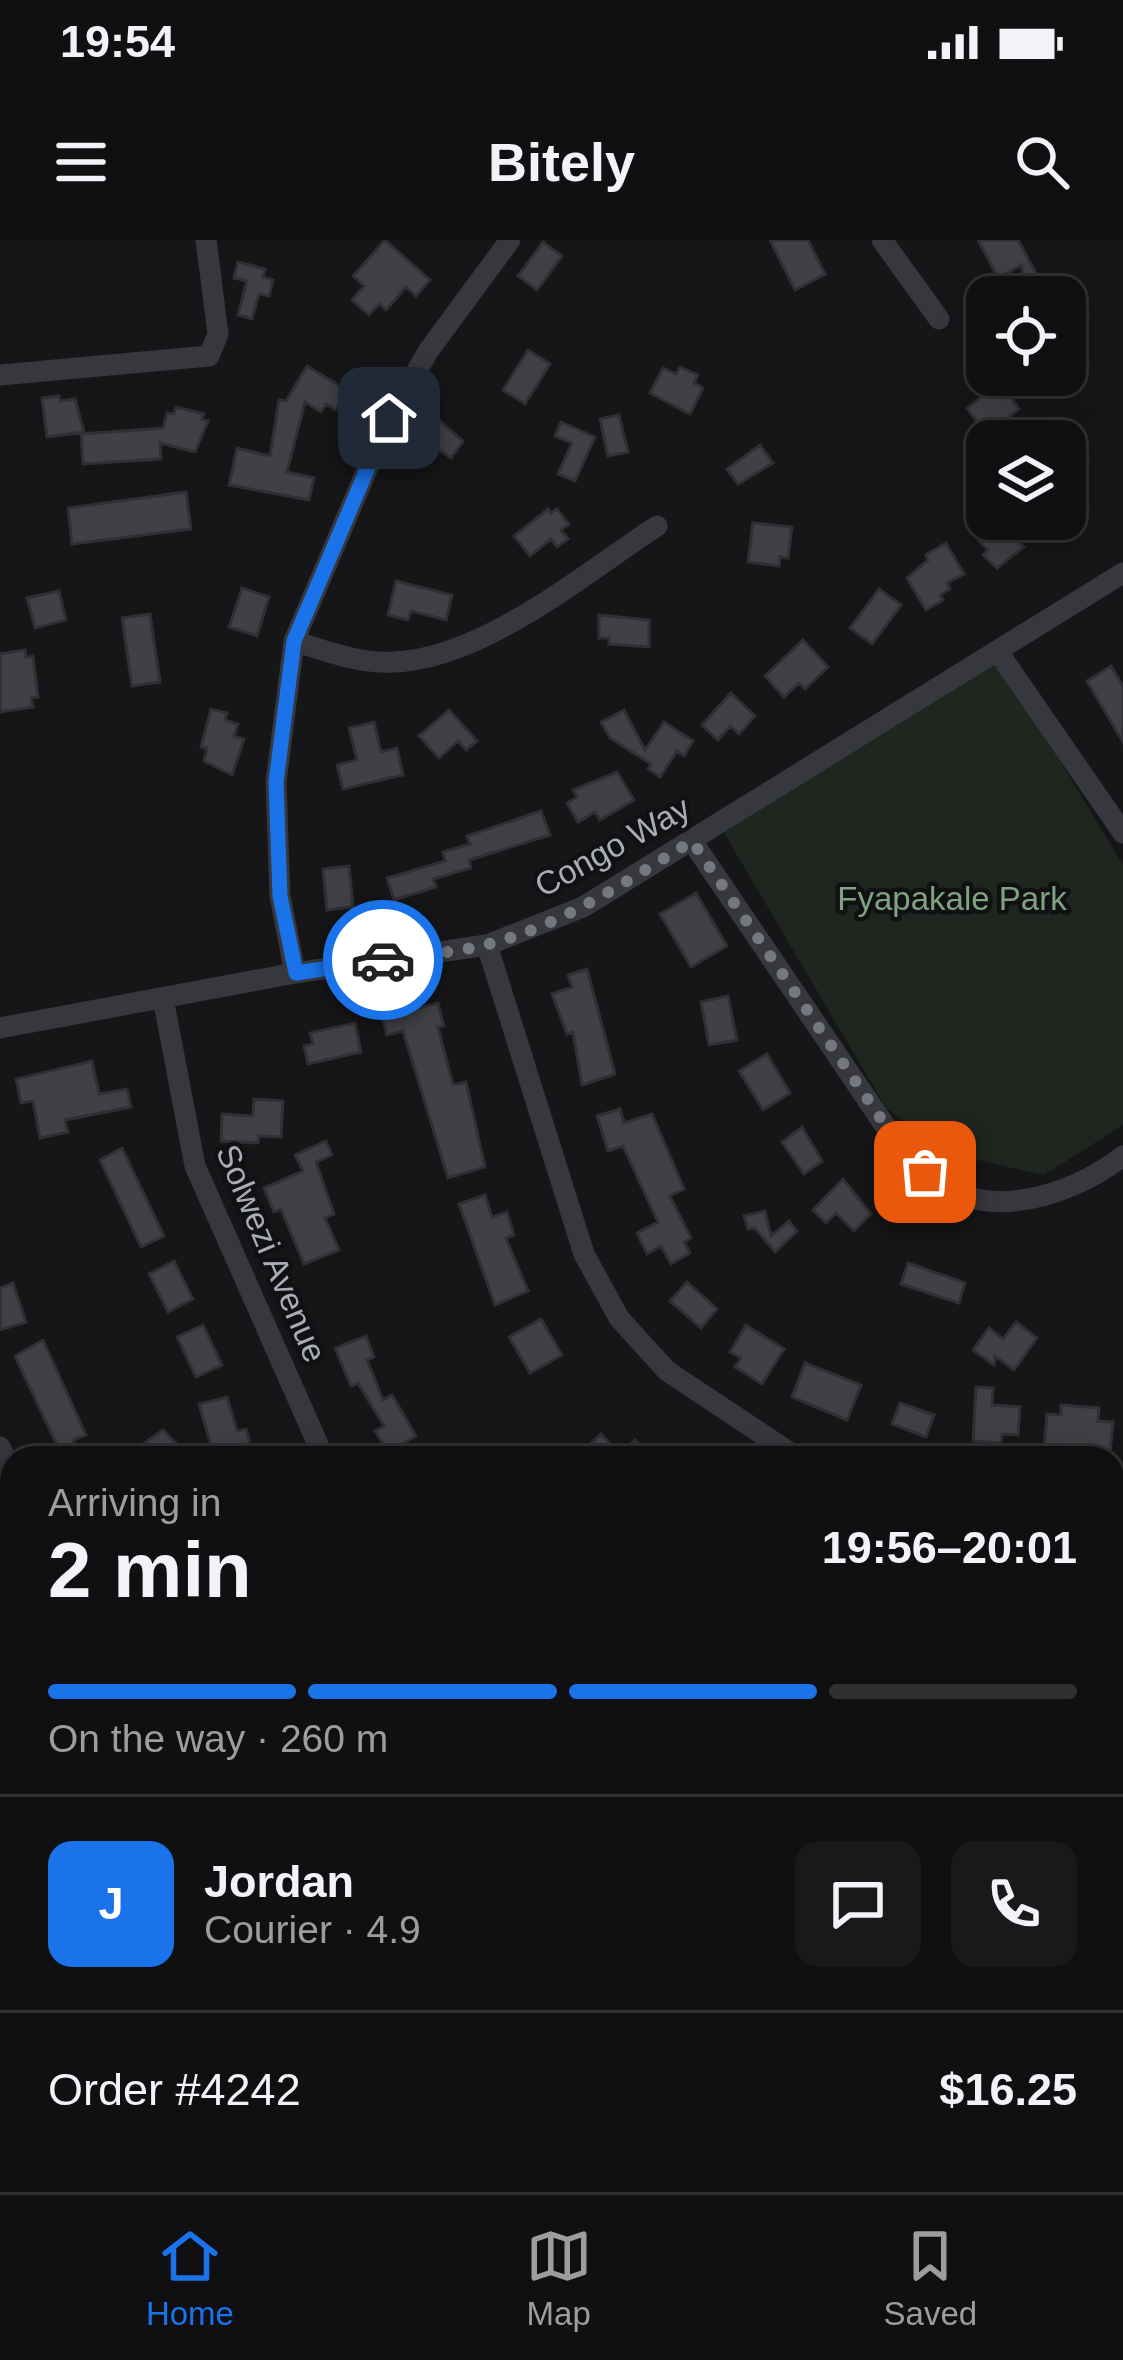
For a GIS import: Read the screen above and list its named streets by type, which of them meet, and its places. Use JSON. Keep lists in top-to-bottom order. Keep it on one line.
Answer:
{"streets":{"street":["Congo Way","Solwezi Avenue"]},"crossings":[["Congo Way","Solwezi Avenue"]],"parks":["Fyapakale Park"],"page":{"status":"19:54","header":"Bitely","heading":["2 min","Arriving in","19:56–20:01"],"panel":["Jordan","Courier · 4.9","Order #4242","$16.25"],"bar":"On the way · 260 m","round":"J","tabs":["Home","Map","Saved"]}}
